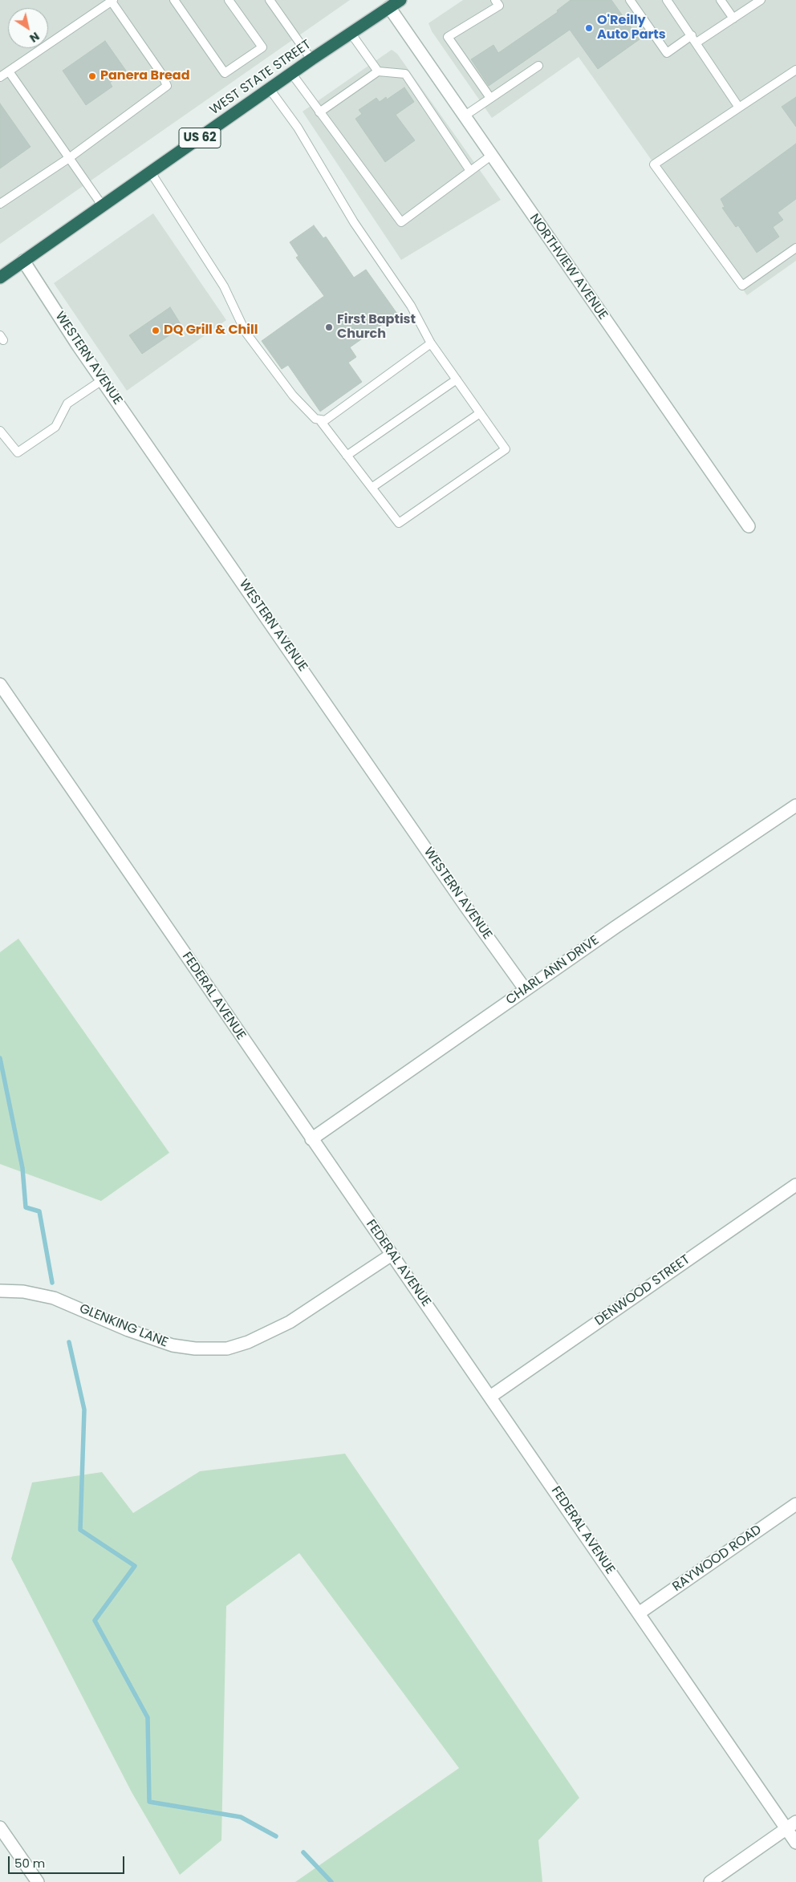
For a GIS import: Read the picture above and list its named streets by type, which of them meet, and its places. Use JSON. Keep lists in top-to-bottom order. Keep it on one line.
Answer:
{"streets":{"highway":["WEST STATE STREET","US 62"],"street":["NORTHVIEW AVENUE","WESTERN AVENUE","CHARL ANN DRIVE","FEDERAL AVENUE","DENWOOD STREET","GLENKING LANE","RAYWOOD ROAD"]},"crossings":[["WEST STATE STREET","NORTHVIEW AVENUE"],["WEST STATE STREET","WESTERN AVENUE"],["WESTERN AVENUE","CHARL ANN DRIVE"],["CHARL ANN DRIVE","FEDERAL AVENUE"],["FEDERAL AVENUE","DENWOOD STREET"],["FEDERAL AVENUE","GLENKING LANE"],["FEDERAL AVENUE","RAYWOOD ROAD"]],"places":["O'Reilly Auto Parts","Panera Bread","First Baptist Church","DQ Grill & Chill"],"scale_bar":"50 m","north":"bottom right"}
